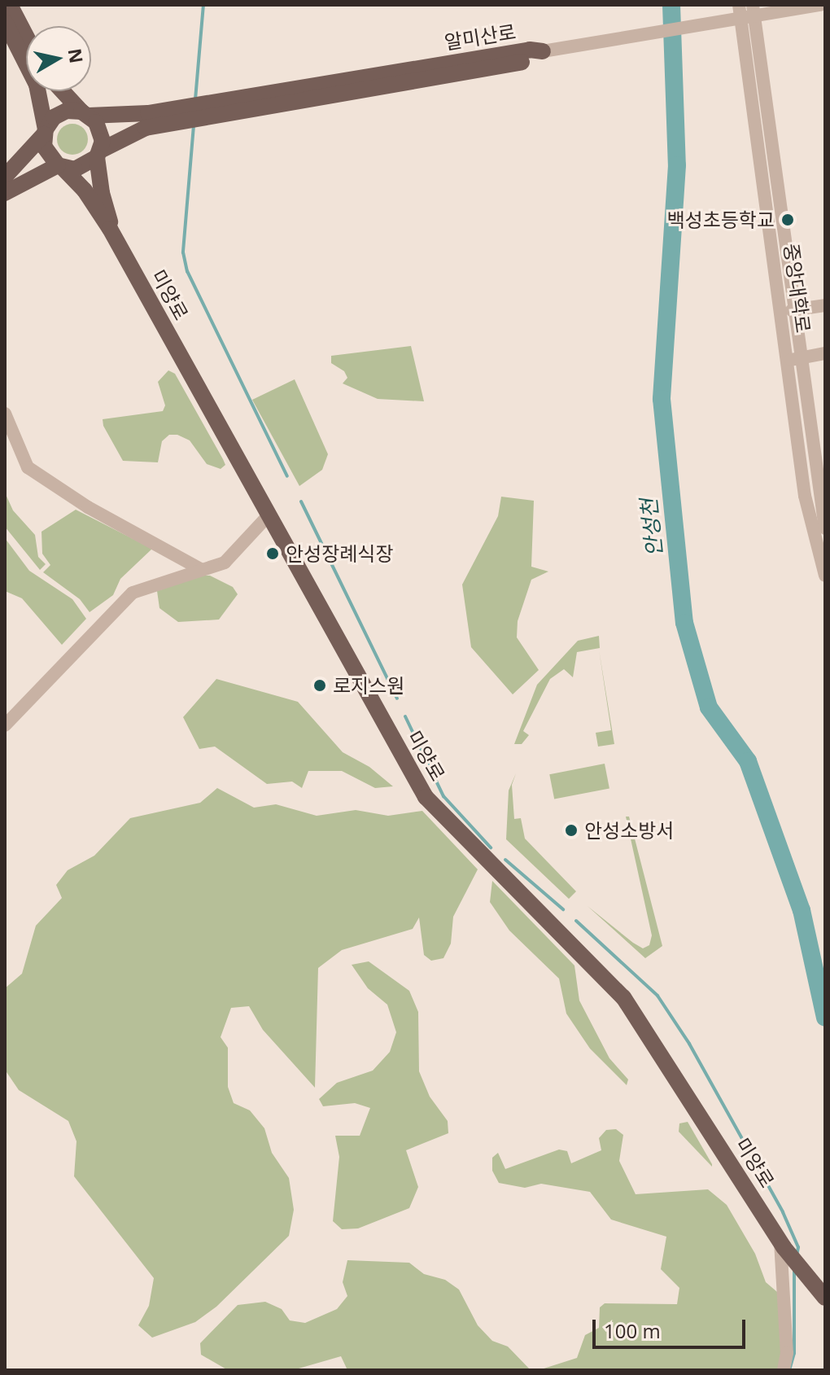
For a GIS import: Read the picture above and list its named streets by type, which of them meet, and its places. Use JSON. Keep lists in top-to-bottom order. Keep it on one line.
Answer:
{"streets":{"main road":["알미산로","미양로"],"street":["중앙대학로"]},"crossings":[["알미산로","미양로"]],"water":["안성천"],"places":["백성초등학교","안성장례식장","로지스원","안성소방서"],"scale_bar":"100 m","north":"right"}
